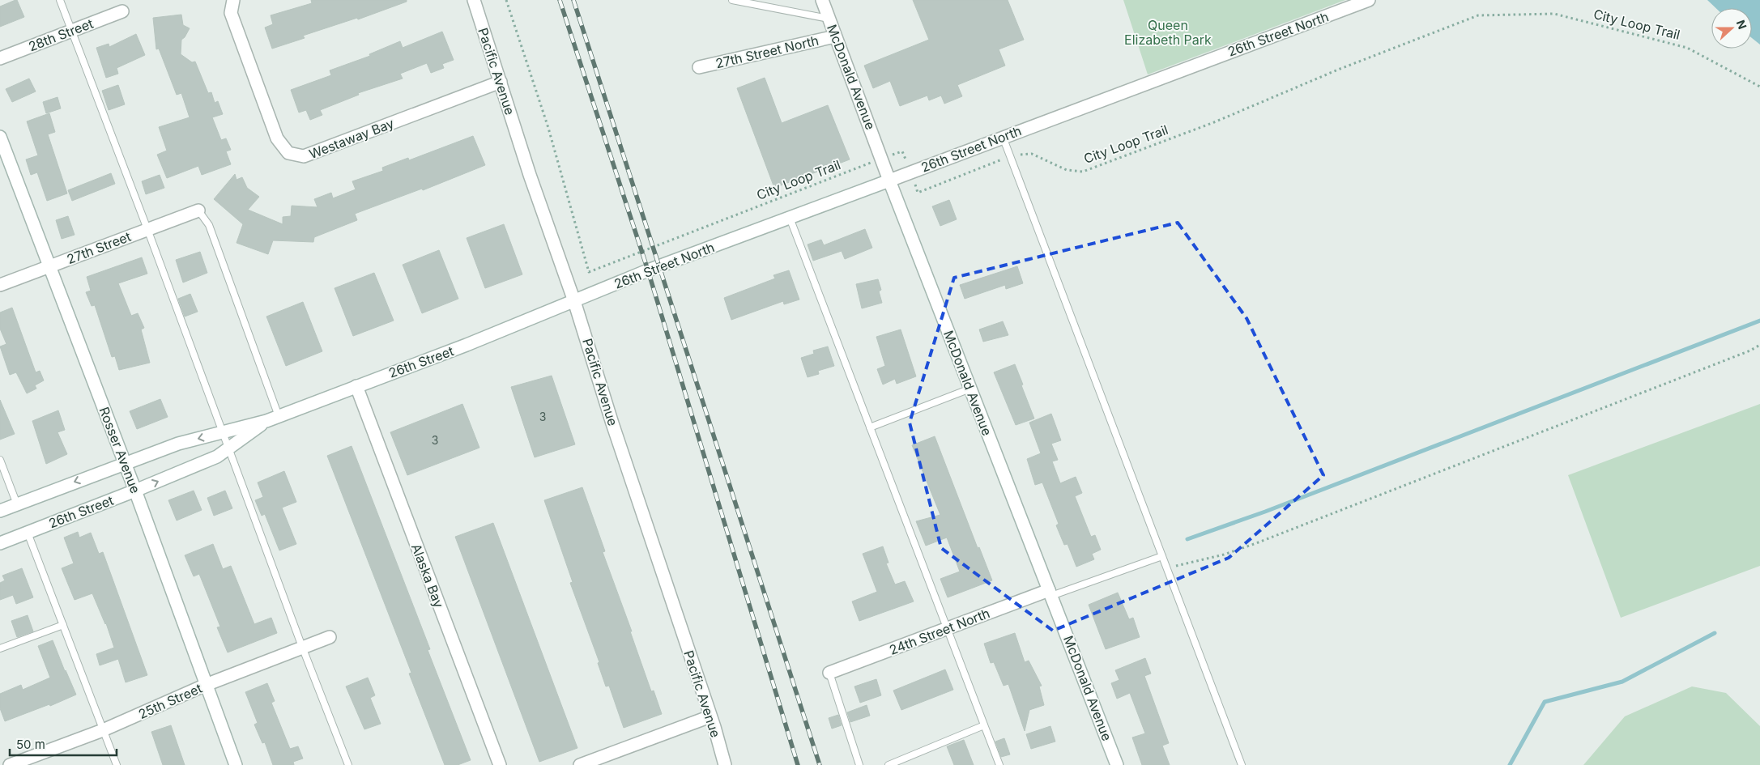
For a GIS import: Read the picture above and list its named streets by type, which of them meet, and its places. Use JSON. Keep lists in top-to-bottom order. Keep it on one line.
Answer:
{"streets":{"street":["26th Street North","28th Street","27th Street North","Pacific Avenue","McDonald Avenue","Westaway Bay","27th Street","26th Street","Rosser Avenue","Alaska Bay","24th Street North","25th Street"],"path":["City Loop Trail"]},"crossings":[["City Loop Trail","26th Street North"],["City Loop Trail","McDonald Avenue"],["26th Street North","Pacific Avenue"],["26th Street North","McDonald Avenue"],["26th Street North","26th Street"],["27th Street North","McDonald Avenue"],["Pacific Avenue","Westaway Bay"],["Pacific Avenue","26th Street"],["McDonald Avenue","24th Street North"],["27th Street","Rosser Avenue"],["26th Street","Rosser Avenue"],["26th Street","Alaska Bay"],["Rosser Avenue","25th Street"]],"parks":["Queen Elizabeth Park"],"house_numbers":["3","3"],"scale_bar":"50 m","north":"right"}
